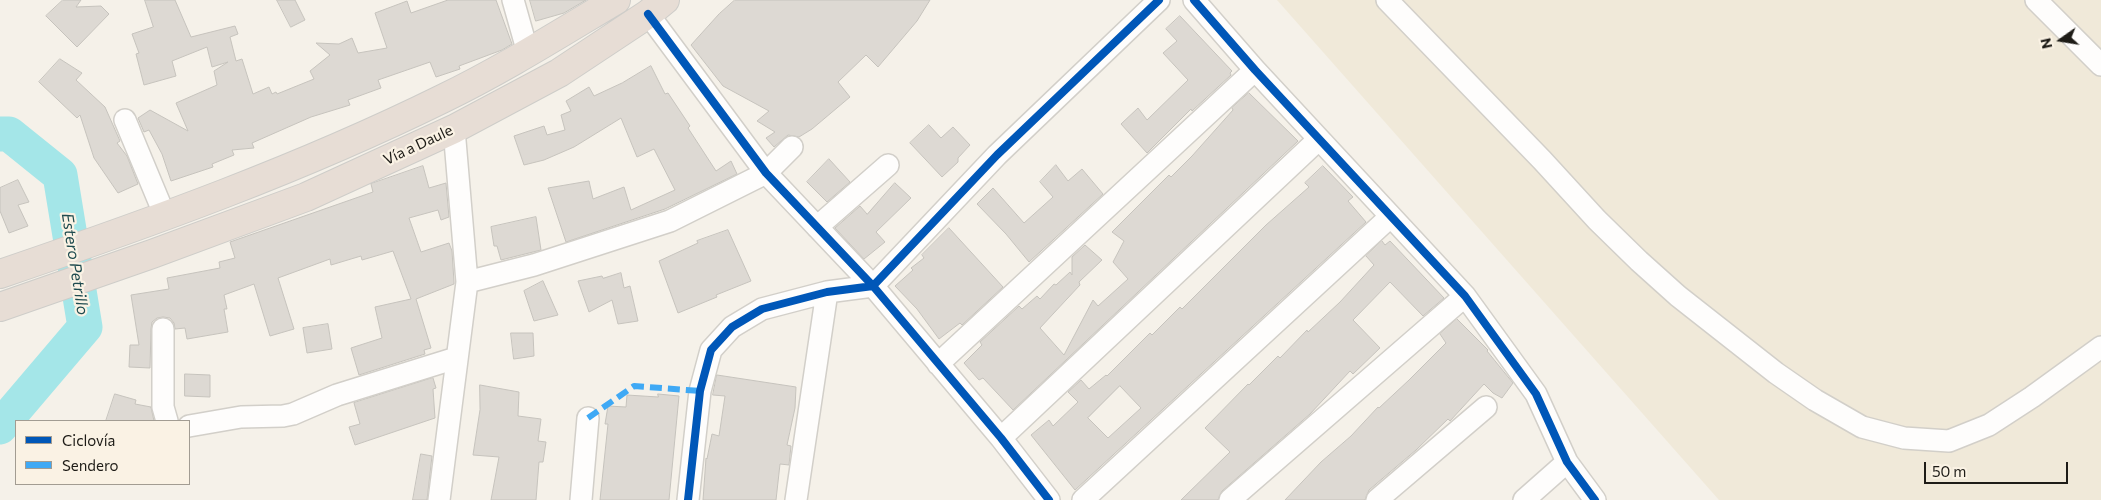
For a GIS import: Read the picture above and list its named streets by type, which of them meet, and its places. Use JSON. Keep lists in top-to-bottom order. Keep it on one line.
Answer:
{"streets":{"highway":["Vía a Daule"]},"water":["Estero Petrillo"],"legend":["Ciclovía","Sendero"],"scale_bar":"50 m","north":"left"}
